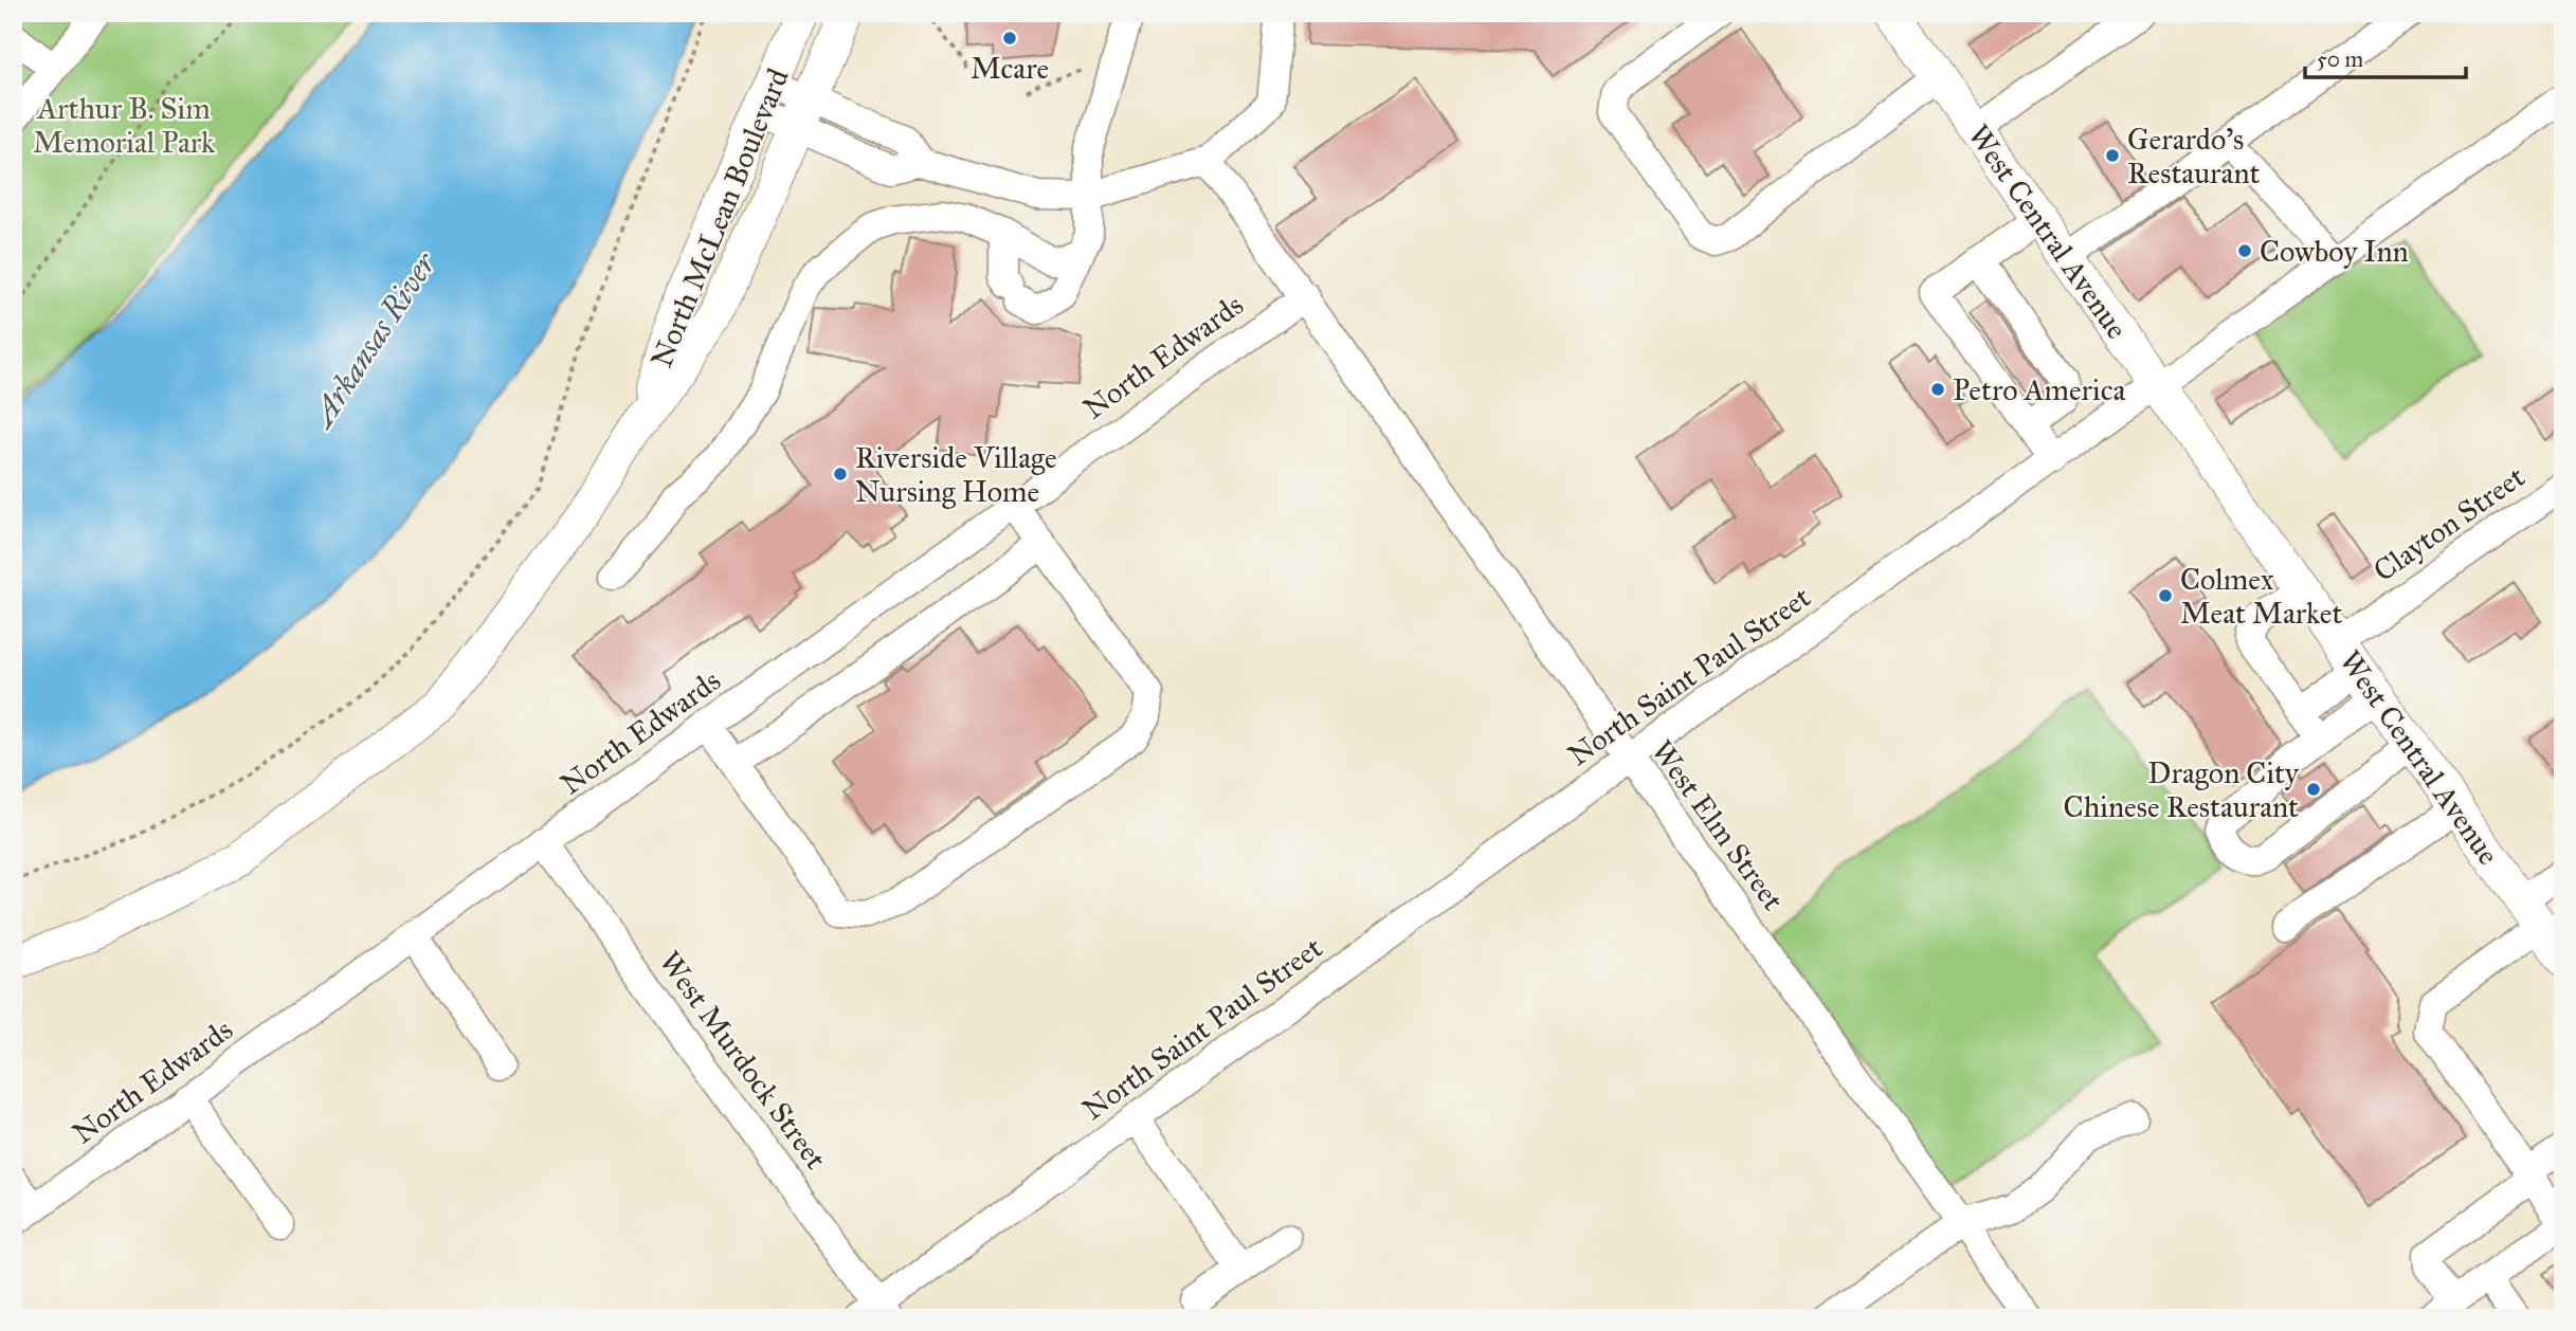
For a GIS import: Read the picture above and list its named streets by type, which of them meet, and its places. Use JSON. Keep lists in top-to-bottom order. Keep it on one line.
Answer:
{"streets":{"main road":["North McLean Boulevard","West Central Avenue"],"street":["North Edwards","Clayton Street","North Saint Paul Street","West Elm Street","West Murdock Street"]},"crossings":[["West Central Avenue","Clayton Street"],["West Central Avenue","North Saint Paul Street"],["North Edwards","West Elm Street"],["North Edwards","West Murdock Street"],["North Saint Paul Street","West Elm Street"],["North Saint Paul Street","West Murdock Street"]],"water":["Arkansas River"],"parks":["Arthur B. Sim Memorial Park"],"places":["Mcare","Gerardo's Restaurant","Cowboy Inn","Petro America","Riverside Village Nursing Home","Colmex Meat Market","Dragon City Chinese Restaurant"],"scale_bar":"50 m"}
